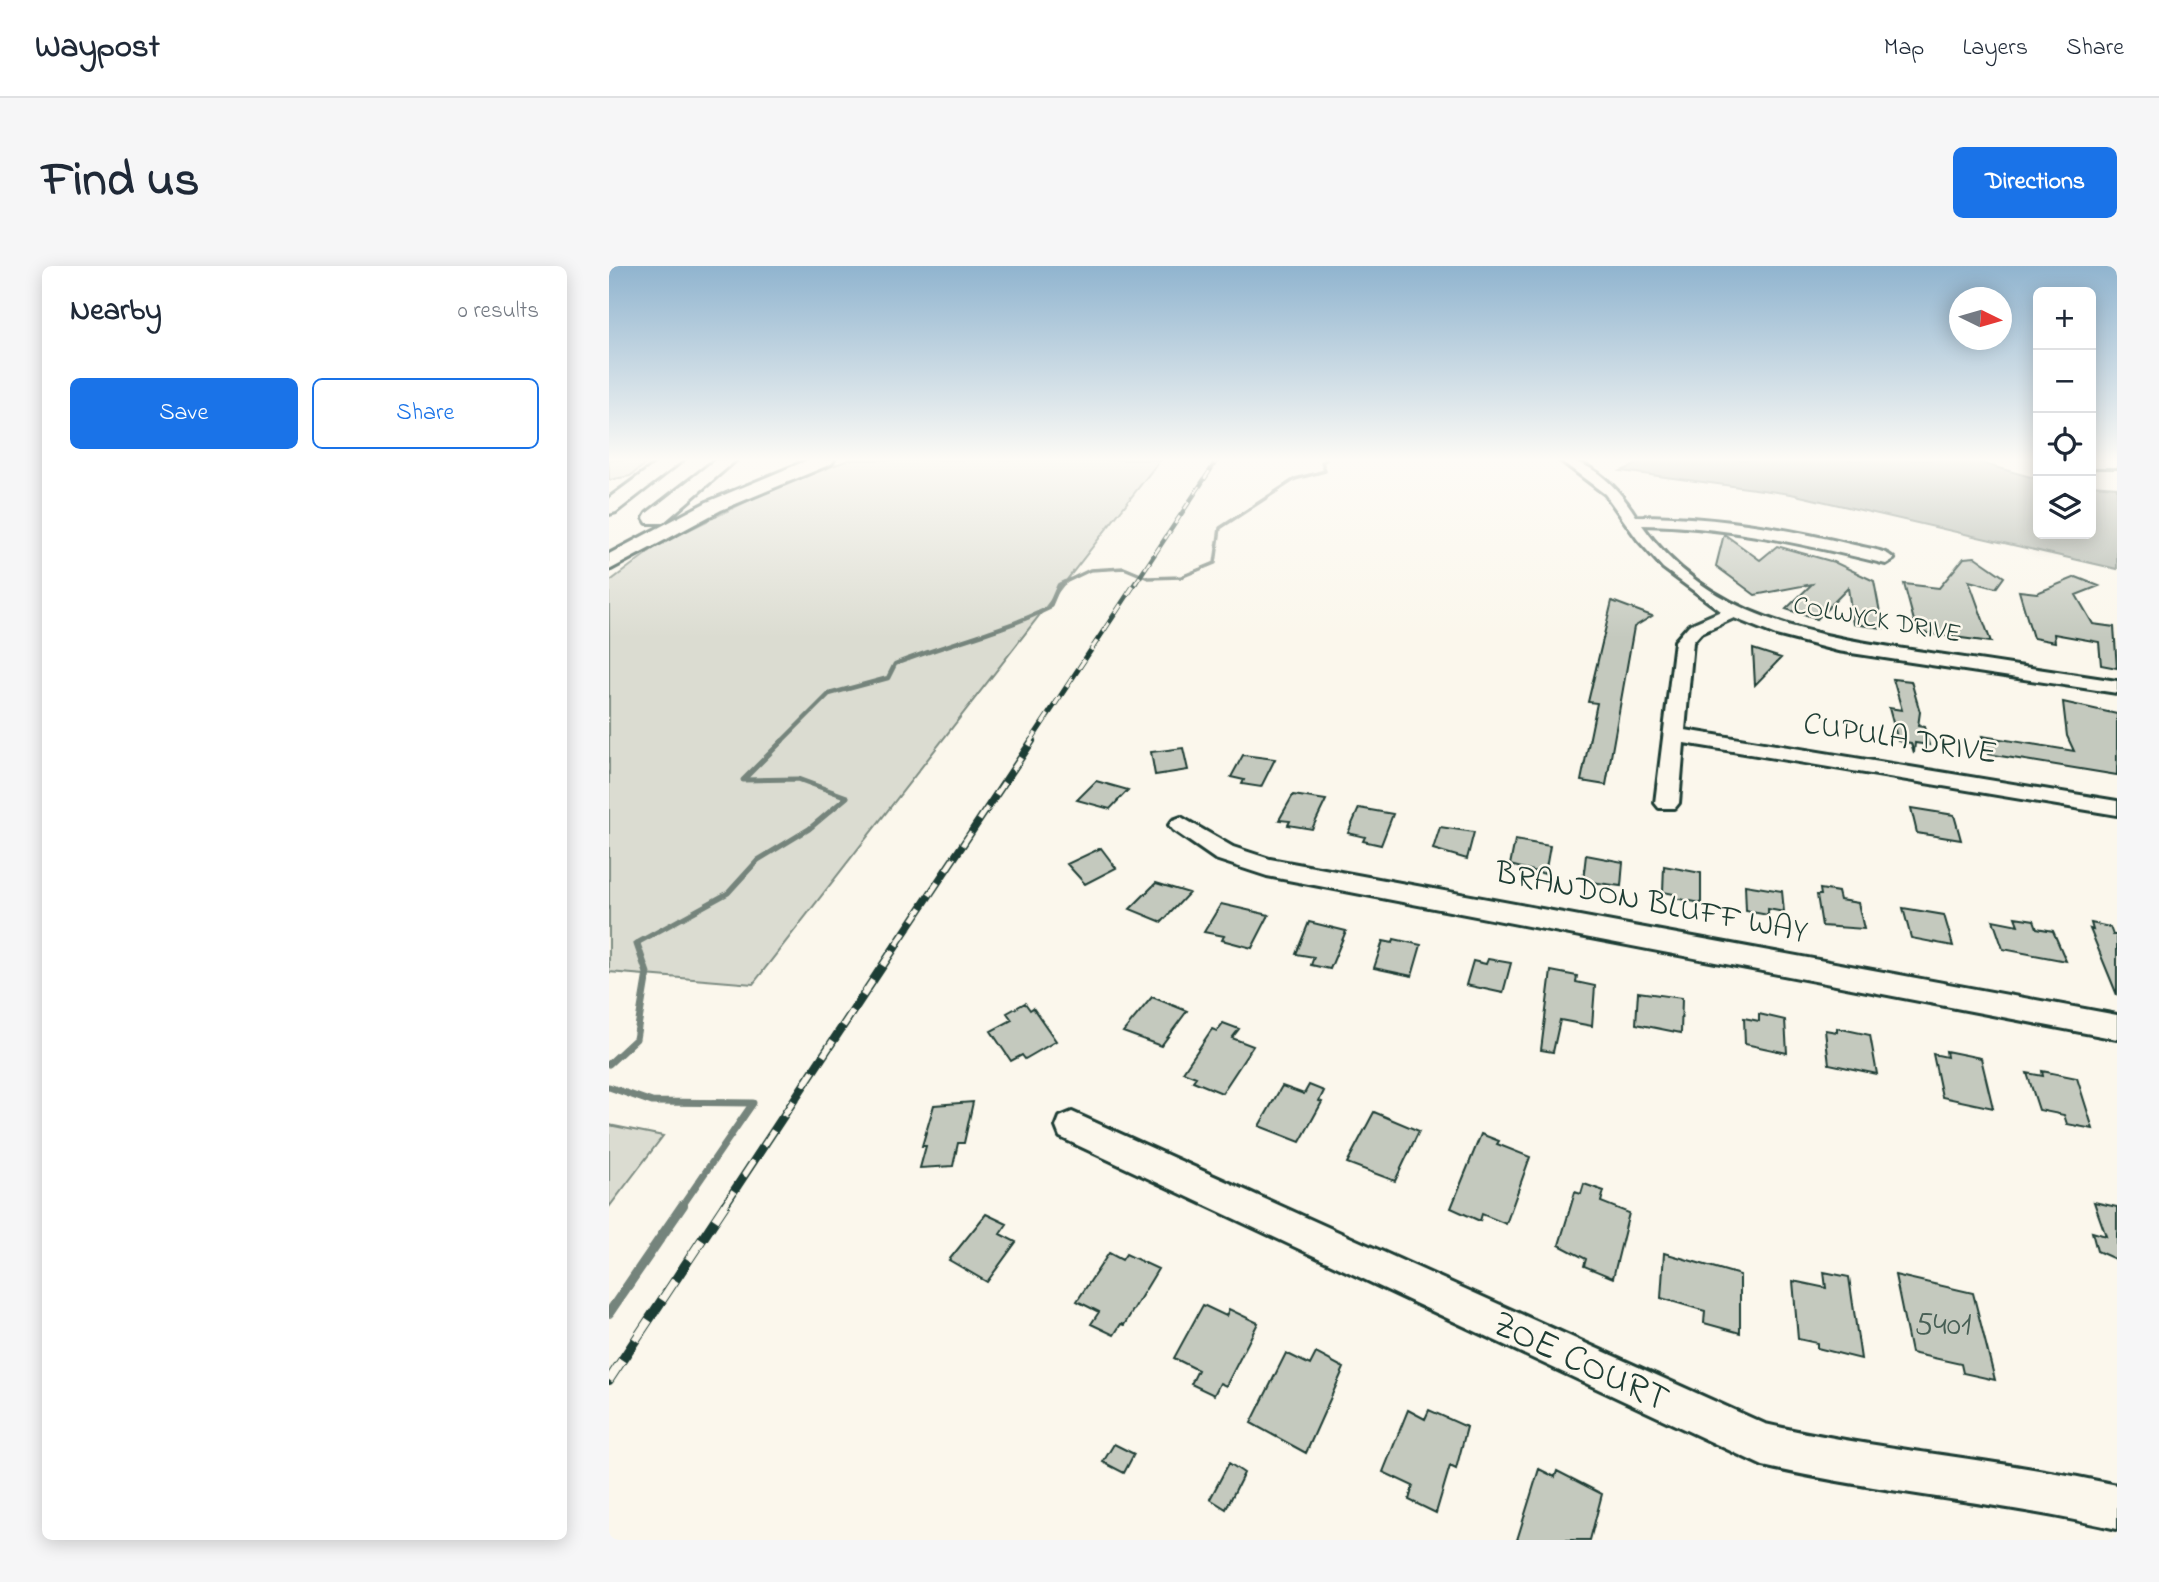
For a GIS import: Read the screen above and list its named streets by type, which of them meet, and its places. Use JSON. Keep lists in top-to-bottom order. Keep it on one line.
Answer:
{"streets":{"street":["COLWYCK DRIVE","CUPULA DRIVE","BRANDON BLUFF WAY","ZOE COURT"]},"house_numbers":["5401"],"north":"right","page":{"header":"Waypost","nav":["Map","Layers","Share"],"title":"Find us","buttons":["Directions",["Save","Share"]],"heading":["Nearby","0 results"],"map_buttons":["+","−"]}}
